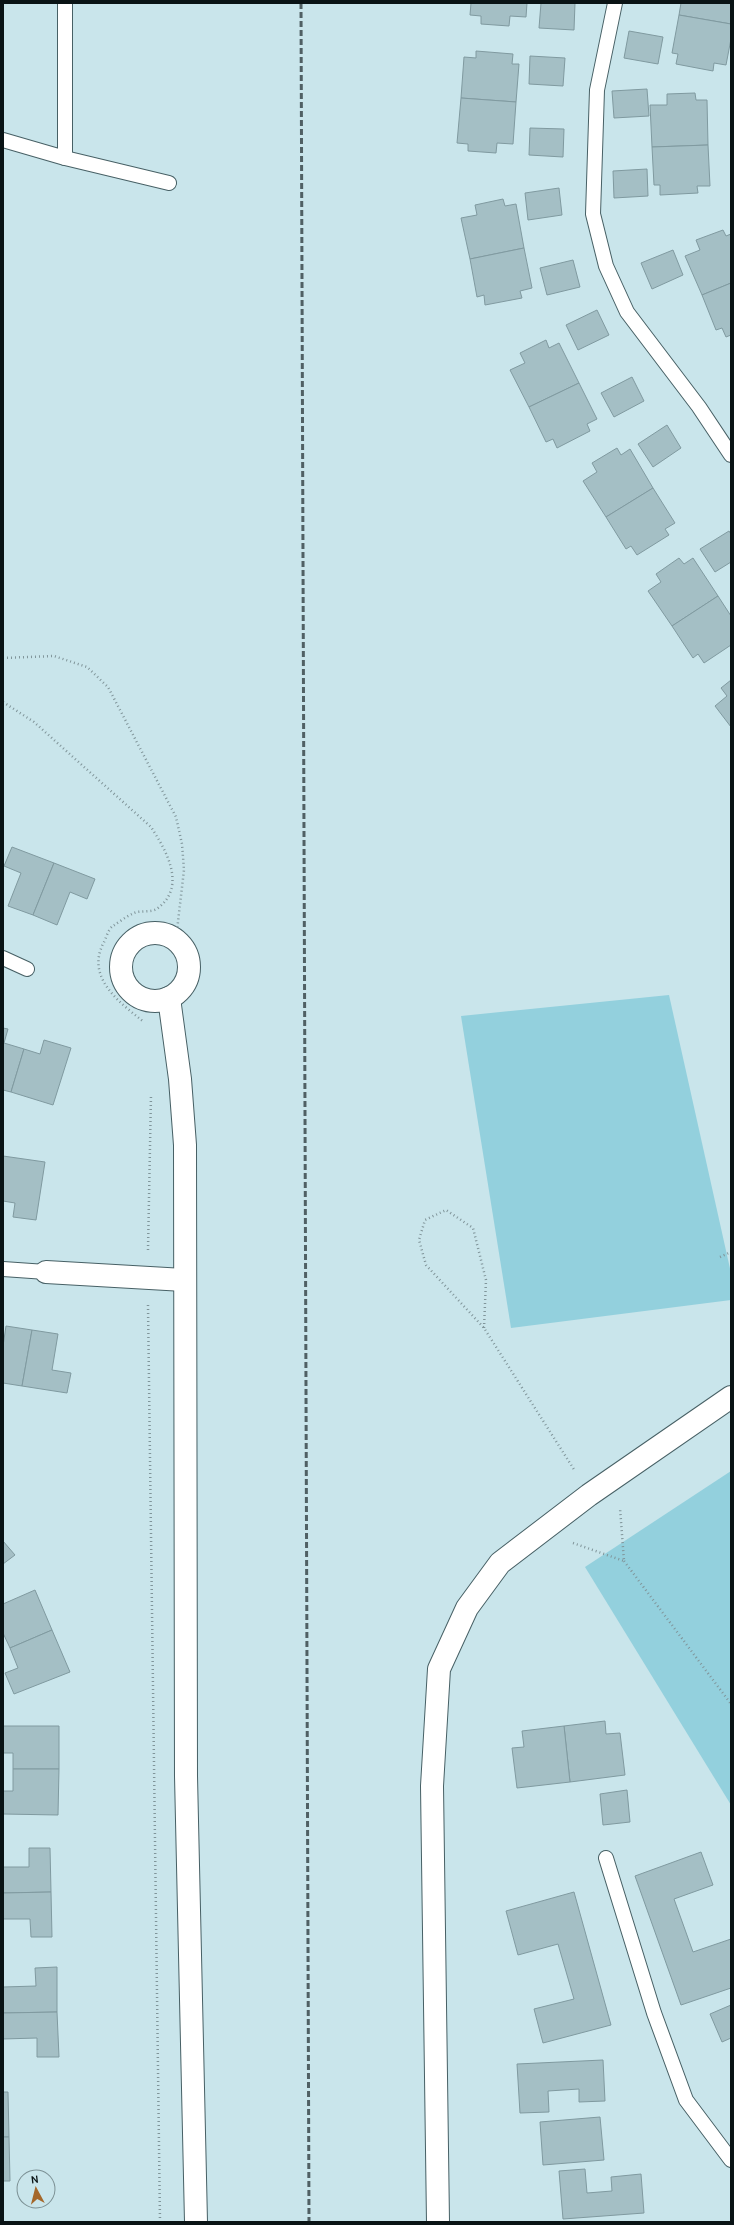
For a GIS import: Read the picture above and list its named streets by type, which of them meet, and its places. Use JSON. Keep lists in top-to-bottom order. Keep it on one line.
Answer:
{"north":"top"}
